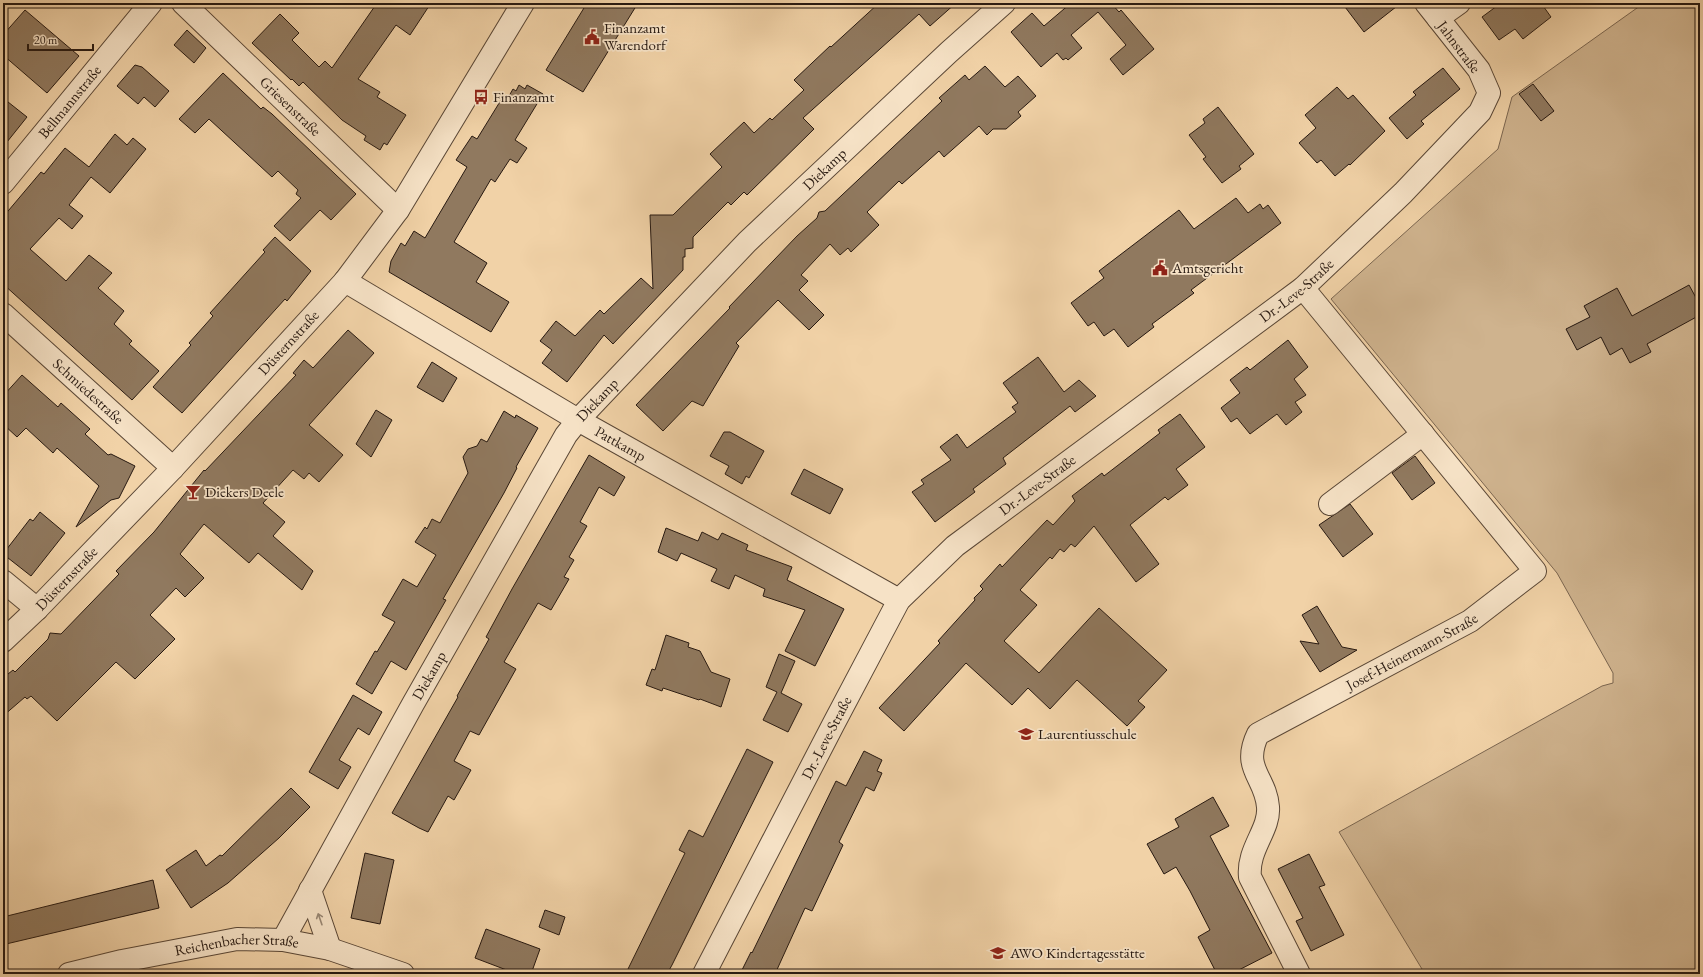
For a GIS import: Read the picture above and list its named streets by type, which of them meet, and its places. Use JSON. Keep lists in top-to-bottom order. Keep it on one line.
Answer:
{"streets":{"street":["Jahnstraße","Bellmannstraße","Griesenstraße","Diekamp","Dr.-Leve-Straße","Düsternstraße","Schmiedestraße","Pattkamp","Josef-Heinermann-Straße","Reichenbacher Straße"]},"crossings":[["Jahnstraße","Dr.-Leve-Straße"],["Griesenstraße","Düsternstraße"],["Diekamp","Pattkamp"],["Diekamp","Reichenbacher Straße"],["Dr.-Leve-Straße","Pattkamp"],["Dr.-Leve-Straße","Josef-Heinermann-Straße"],["Düsternstraße","Schmiedestraße"],["Düsternstraße","Pattkamp"]],"places":{"public building":["Finanzamt Warendorf","Amtsgericht"],"bus stop":["Finanzamt"],"bar":["Diekers Deele"],"school or university":["Laurentiusschule","AWO Kindertagesstätte"]},"scale_bar":"20 m"}
